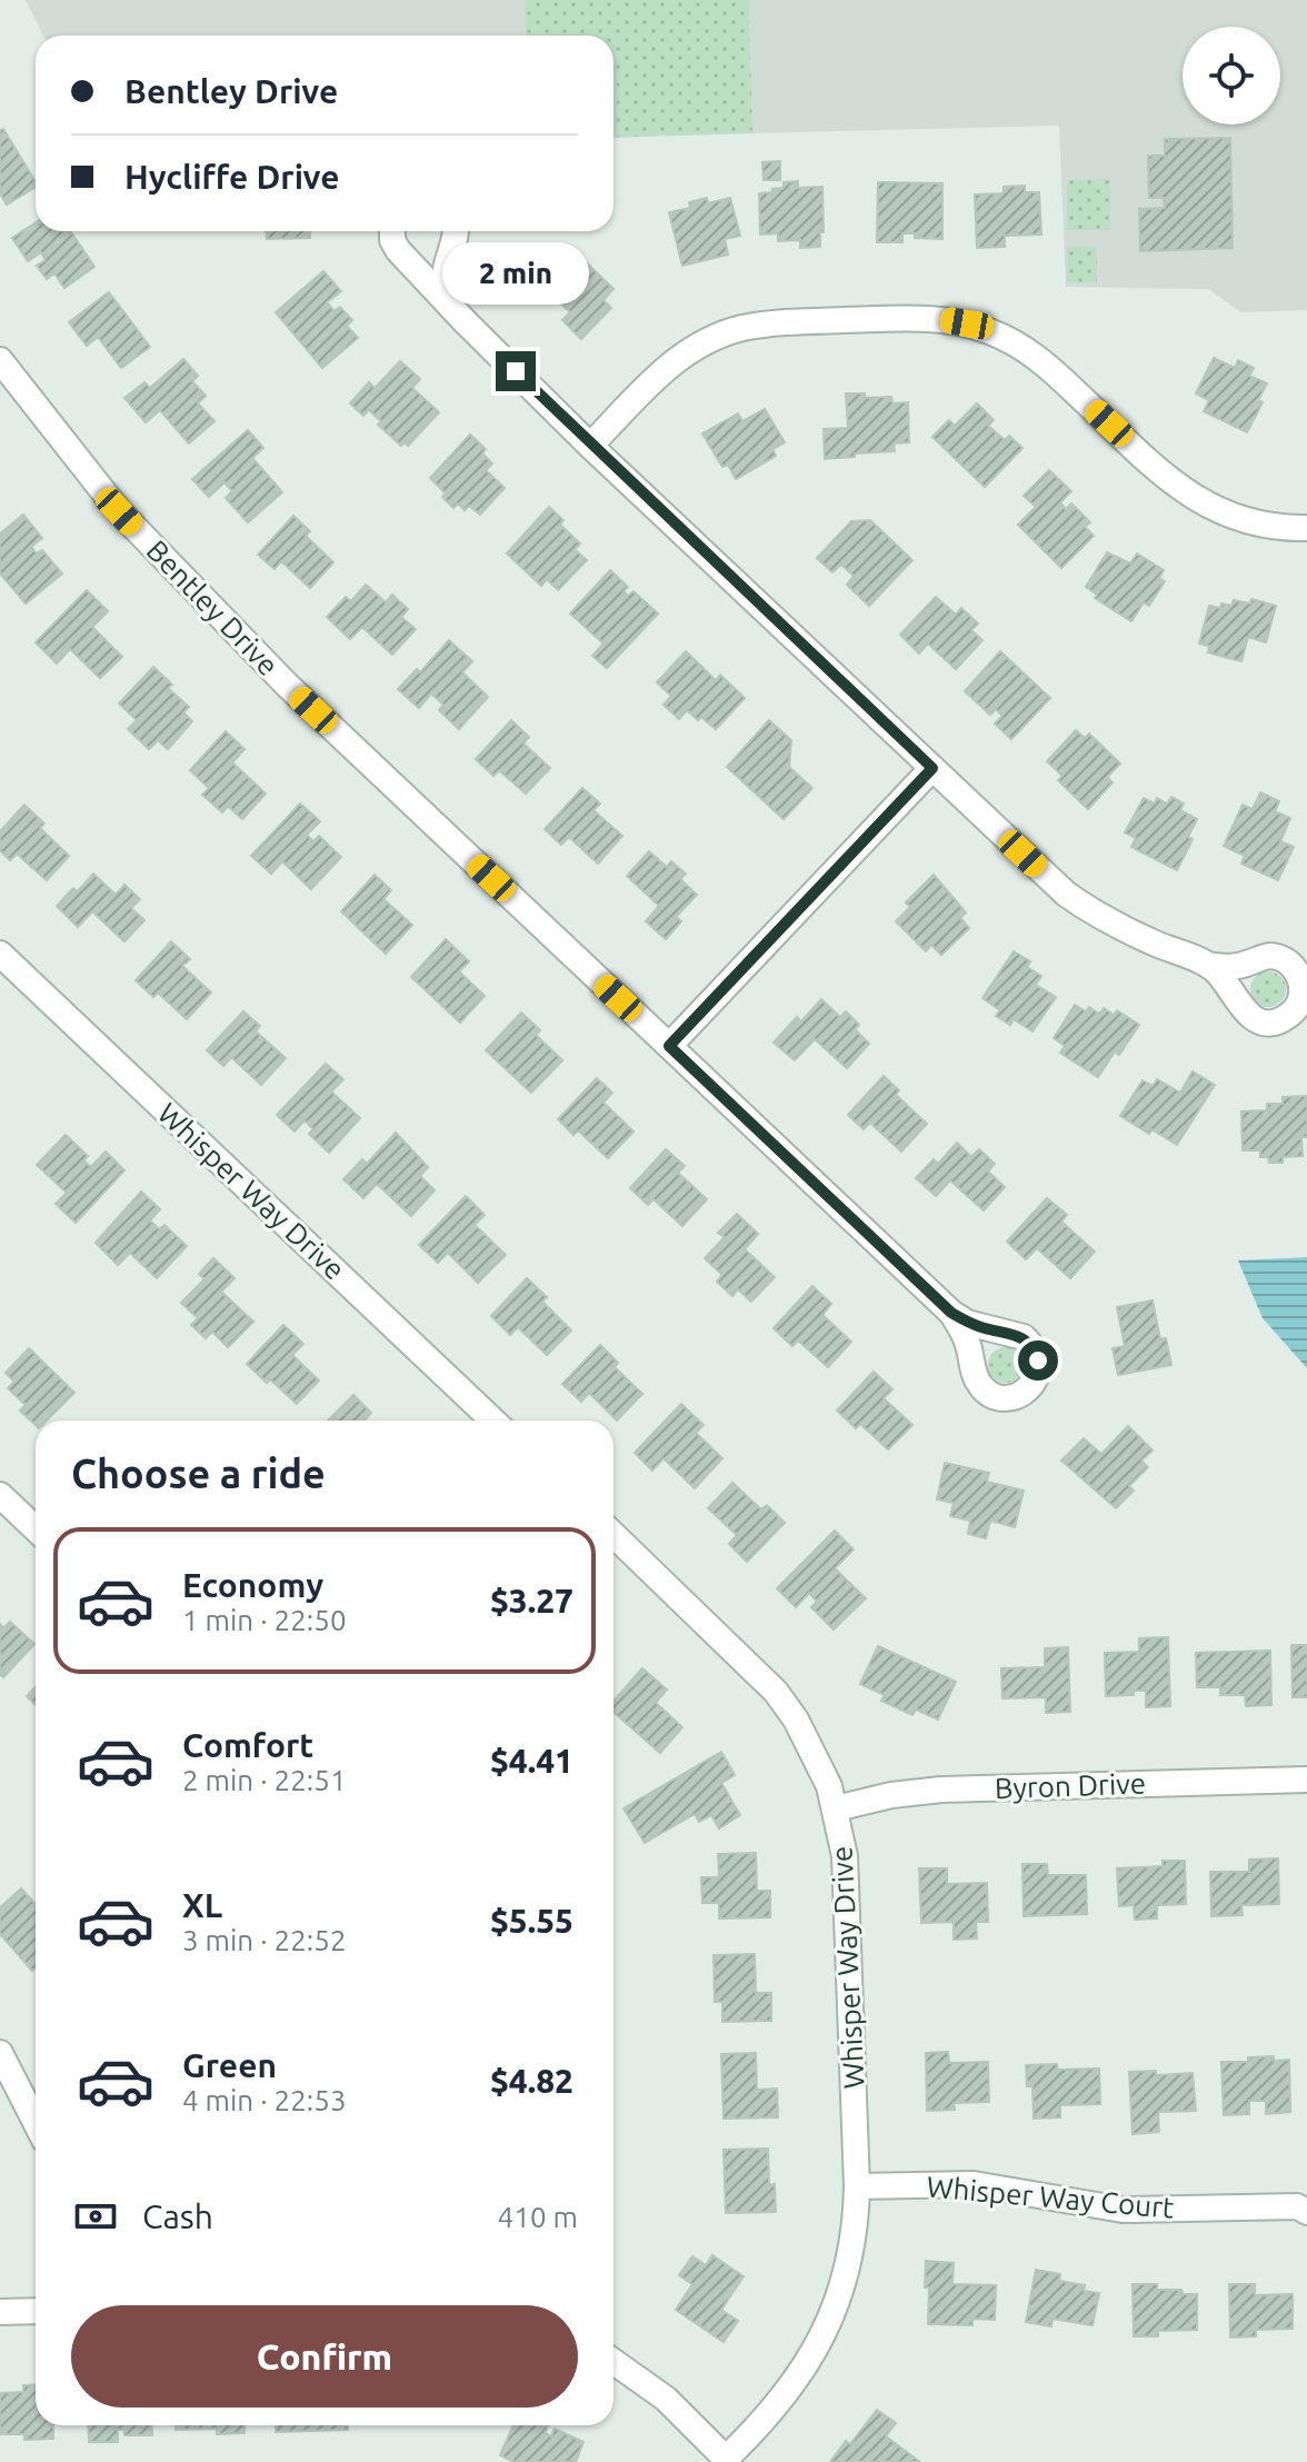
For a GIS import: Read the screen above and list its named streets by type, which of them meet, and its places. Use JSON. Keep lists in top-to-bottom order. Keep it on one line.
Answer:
{"streets":{"street":["Bentley Drive","Whisper Way Drive","Byron Drive","Whisper Way Court"]},"crossings":[["Whisper Way Drive","Byron Drive"],["Whisper Way Drive","Whisper Way Court"]],"page":{"banner":["Bentley Drive","Hycliffe Drive"],"bubble":"2 min","heading":"Choose a ride","list":[{"name":"Economy","note":"1 min · 22:50","value":"$3.27"},{"name":"Comfort","note":"2 min · 22:51","value":"$4.41"},{"name":"XL","note":"3 min · 22:52","value":"$5.55"},{"name":"Green","note":"4 min · 22:53","value":"$4.82"}],"pay":["Cash","410 m"],"buttons":"Confirm"}}
